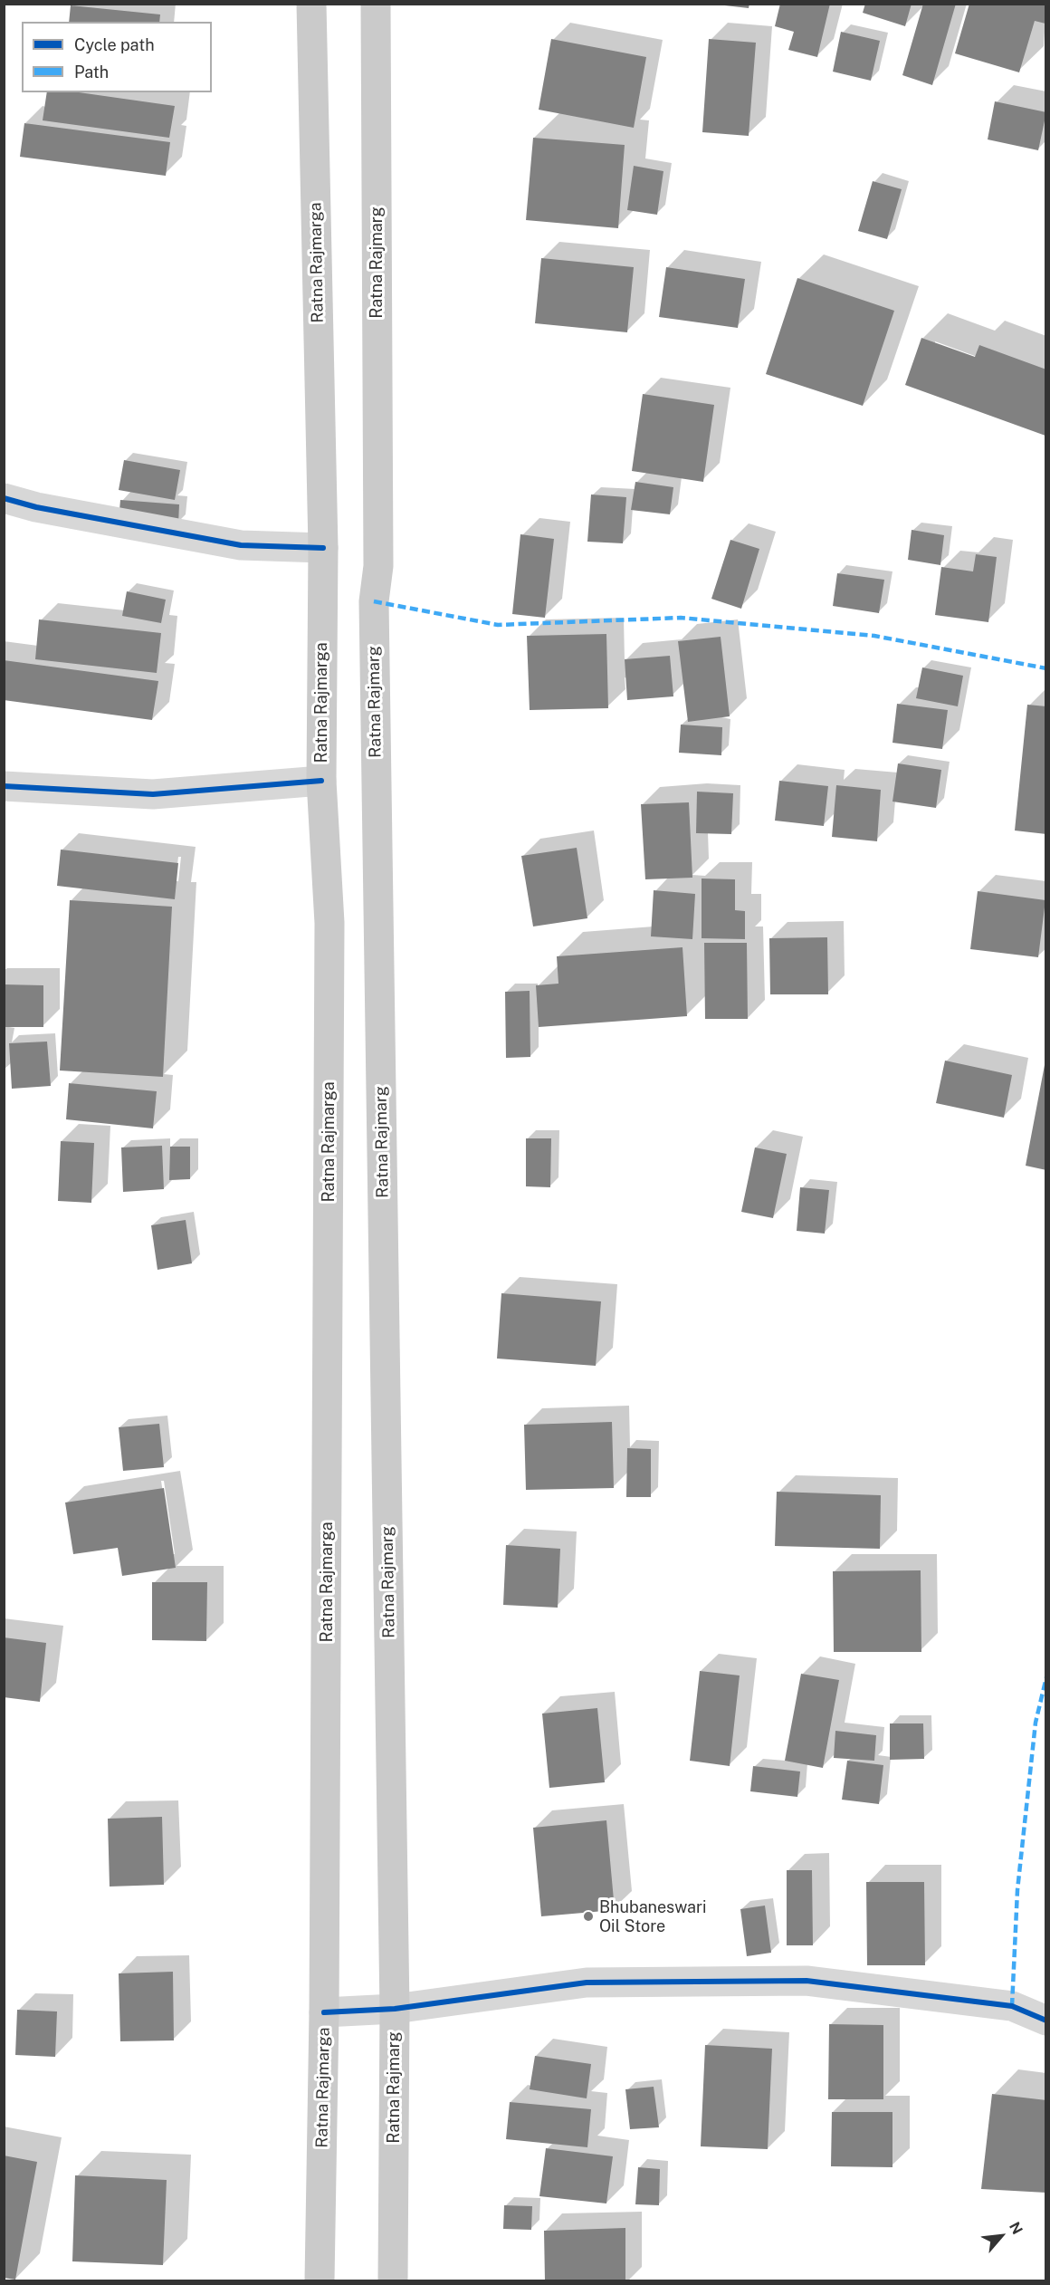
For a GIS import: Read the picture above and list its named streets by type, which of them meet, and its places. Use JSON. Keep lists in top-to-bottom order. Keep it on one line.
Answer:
{"streets":{"main road":["Ratna Rajmarga","Ratna Rajmarg"]},"places":["Bhubaneswari Oil Store"],"legend":["Cycle path","Path"],"north":"top right"}
